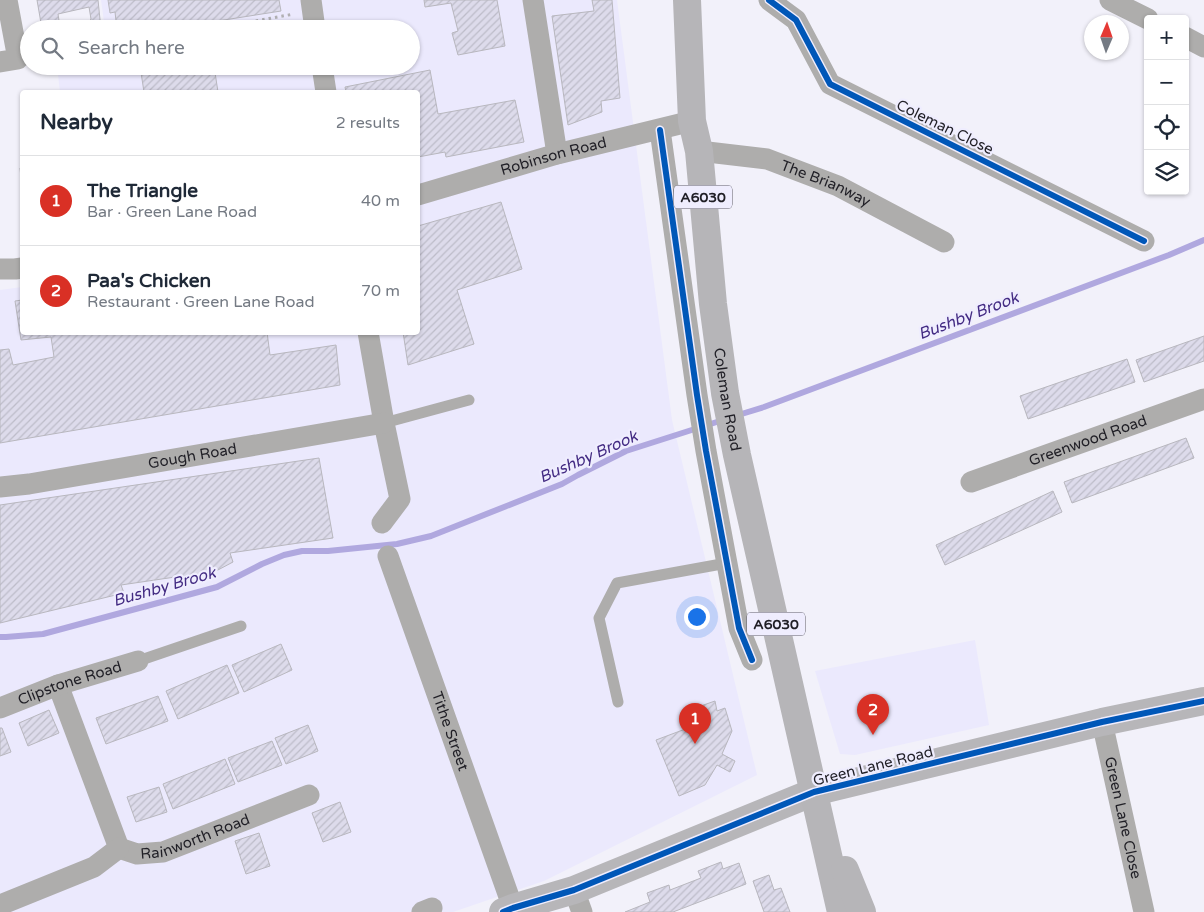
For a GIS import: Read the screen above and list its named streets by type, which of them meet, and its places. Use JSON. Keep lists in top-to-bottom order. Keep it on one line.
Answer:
{"streets":{"highway":["A6030","Coleman Road"],"street":["Coleman Close","Robinson Road","The Brianway","Greenwood Road","Gough Road","Clipstone Road","Tithe Street","Green Lane Road","Green Lane Close","Rainworth Road"]},"crossings":[["Robinson Road","Coleman Road"],["The Brianway","Coleman Road"],["Coleman Road","Green Lane Road"],["Tithe Street","Green Lane Road"],["Green Lane Road","Green Lane Close"]],"water":["Bushby Brook"],"north":"top","page":{"map_buttons":["+","−"],"search":"Search here","heading":["Nearby","2 results"],"list":[{"mark":"1","name":"The Triangle","note":"Bar · Green Lane Road","value":"40 m"},{"mark":"2","name":"Paa's Chicken","note":"Restaurant · Green Lane Road","value":"70 m"}],"pins":["2","1"]}}
